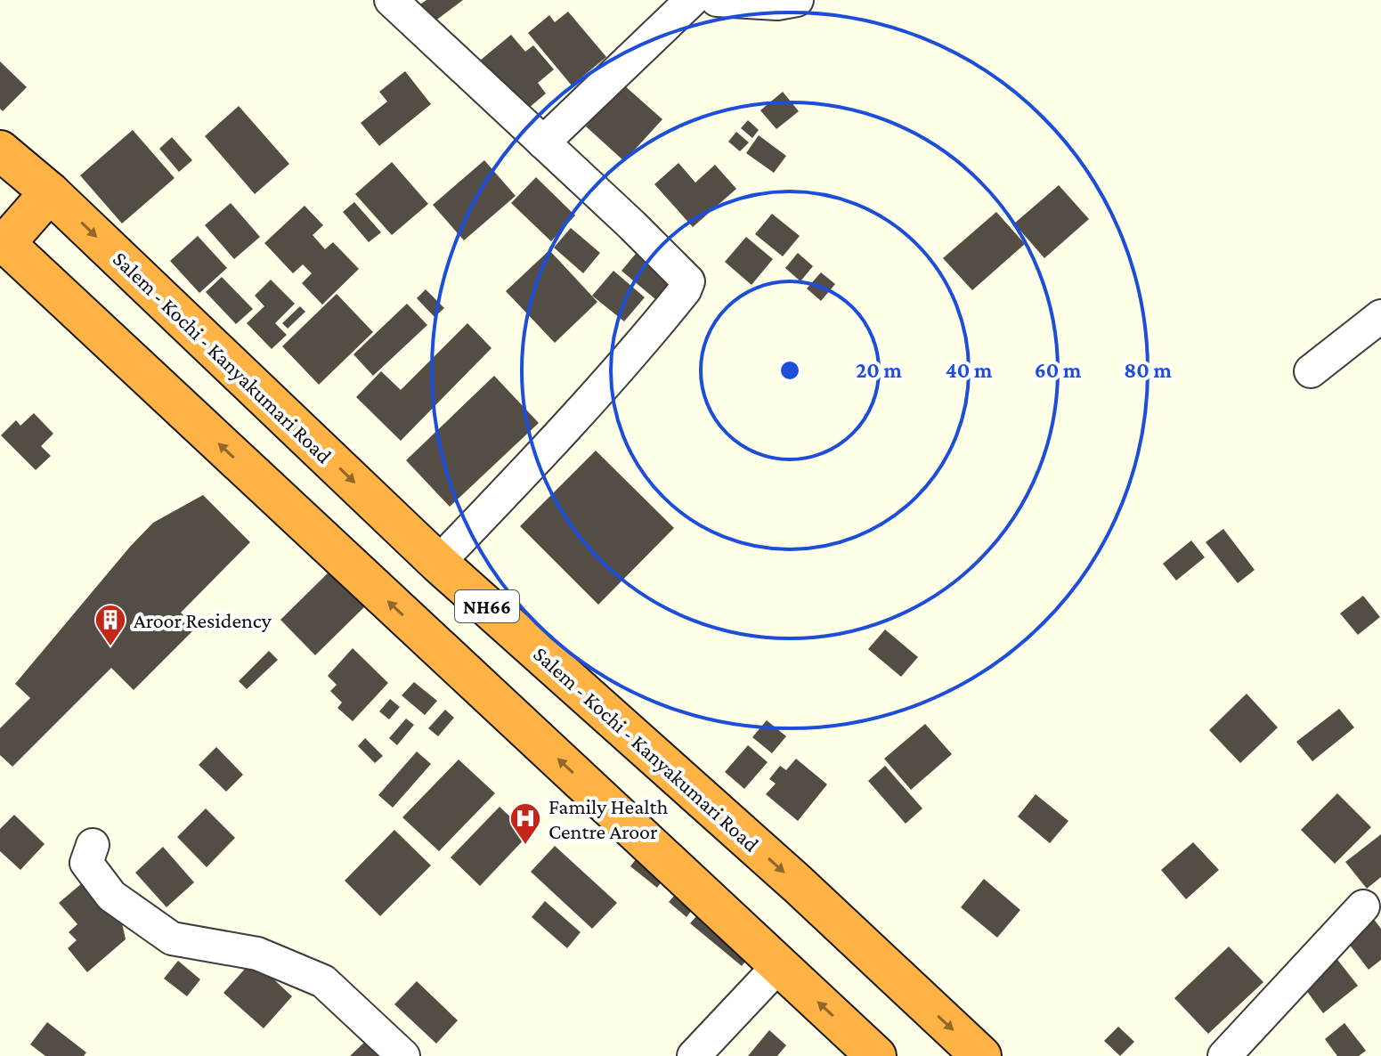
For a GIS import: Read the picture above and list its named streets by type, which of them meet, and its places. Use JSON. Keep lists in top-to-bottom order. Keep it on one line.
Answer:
{"streets":{"highway":["Salem - Kochi - Kanyakumari Road","NH66"]},"places":{"building":["Aroor Residency"],"hospital":["Family Health Centre Aroor"]},"rings":["20 m","40 m","60 m","80 m"]}
